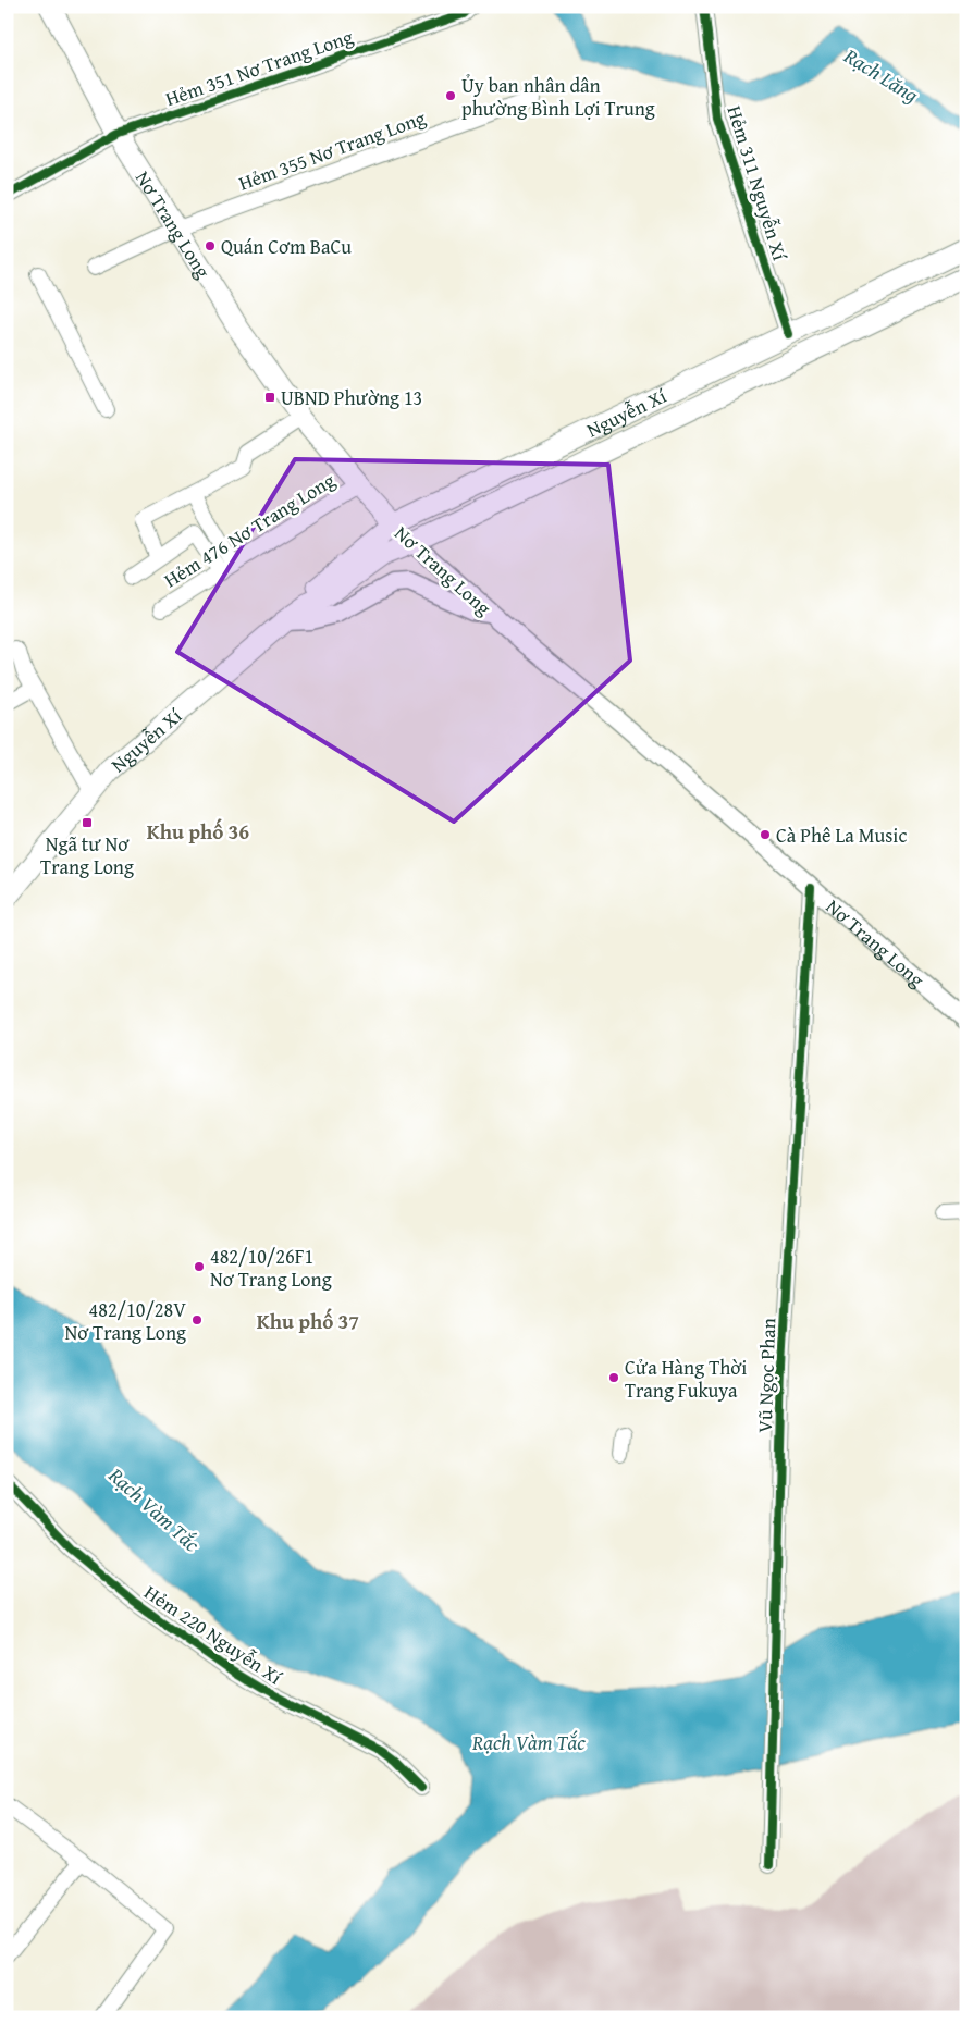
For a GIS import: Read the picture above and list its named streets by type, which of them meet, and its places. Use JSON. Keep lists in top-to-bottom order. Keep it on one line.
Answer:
{"streets":{"main road":["Nơ Trang Long","Nguyễn Xí"],"street":["Hẻm 351 Nơ Trang Long","Hẻm 355 Nơ Trang Long","Hẻm 311 Nguyễn Xí","Hẻm 476 Nơ Trang Long","Vũ Ngọc Phan","Hẻm 220 Nguyễn Xí"]},"crossings":[["Hẻm 351 Nơ Trang Long","Nơ Trang Long"],["Hẻm 355 Nơ Trang Long","Nơ Trang Long"],["Hẻm 311 Nguyễn Xí","Nguyễn Xí"],["Nơ Trang Long","Nguyễn Xí"],["Nơ Trang Long","Hẻm 476 Nơ Trang Long"],["Nơ Trang Long","Vũ Ngọc Phan"]],"districts":["Khu phố 36","Khu phố 37"],"water":["Rạch Lăng","Rạch Vàm Tắc"],"places":{"other":["Ủy ban nhân dân phường Bình Lợi Trung","Quán Cơm BaCu","Cà Phê La Music","482/10/26F1 Nơ Trang Long","482/10/28V Nơ Trang Long","Cửa Hàng Thời Trang Fukuya"],"transit":["UBND Phường 13","Ngã tư Nơ Trang Long"]}}
